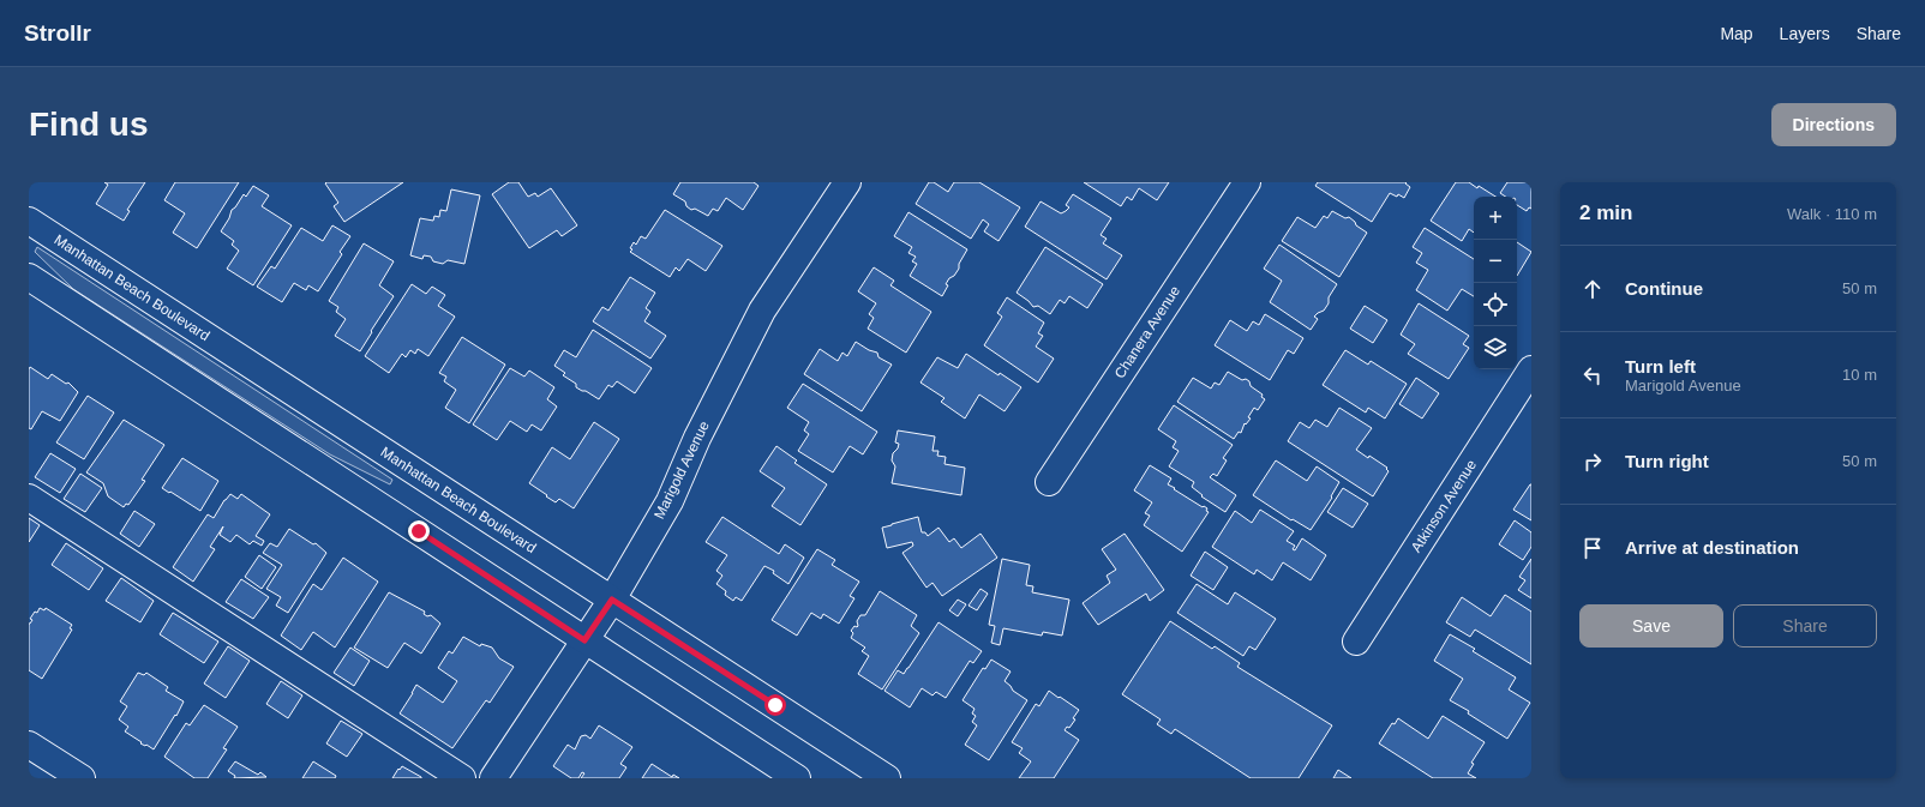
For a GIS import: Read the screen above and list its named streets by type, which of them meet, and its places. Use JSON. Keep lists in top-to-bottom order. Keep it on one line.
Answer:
{"streets":{"main road":["Manhattan Beach Boulevard","Chanera Avenue","Marigold Avenue","Atkinson Avenue"]},"crossings":[["Manhattan Beach Boulevard","Marigold Avenue"]],"page":{"header":"Strollr","nav":["Map","Layers","Share"],"buttons":["Directions",["Save","Share"]],"title":"Find us","heading":["2 min","Walk · 110 m"],"map_buttons":["+","−"],"list":[["Continue","50 m"],["Turn left","Marigold Avenue","10 m"],["Turn right","50 m"],"Arrive at destination"]}}
